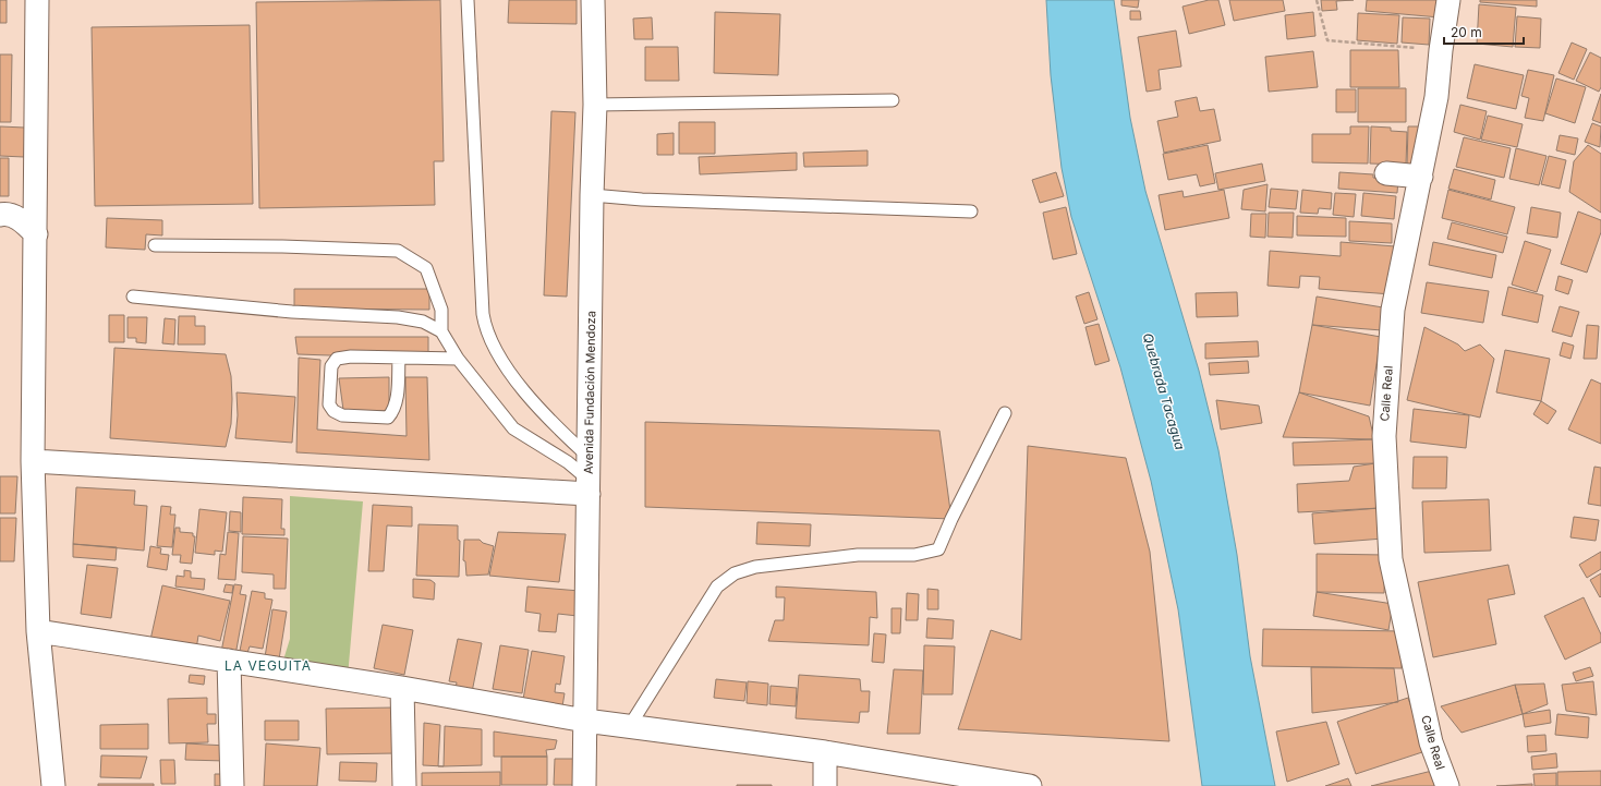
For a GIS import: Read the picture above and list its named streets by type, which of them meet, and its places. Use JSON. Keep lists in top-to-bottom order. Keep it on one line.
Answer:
{"streets":{"street":["Avenida Fundación Mendoza","Calle Real"]},"districts":["LA VEGUITA"],"water":["Quebrada Tacagua"],"scale_bar":"20 m"}
